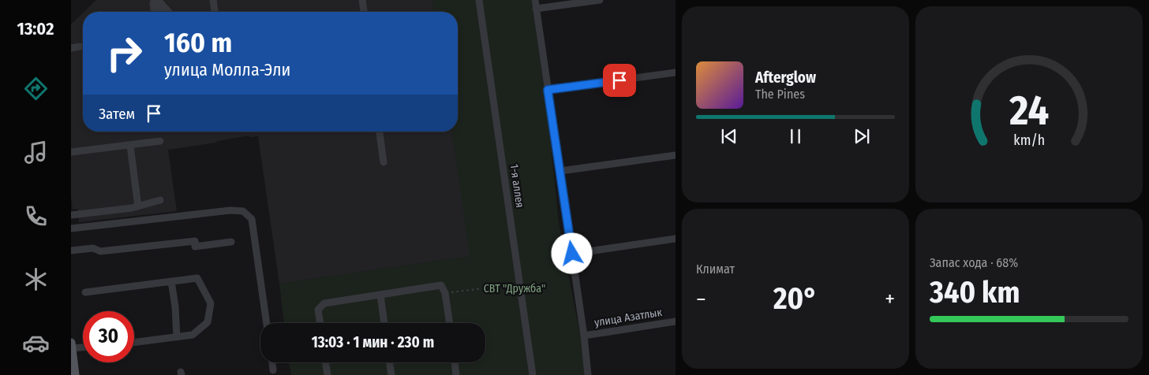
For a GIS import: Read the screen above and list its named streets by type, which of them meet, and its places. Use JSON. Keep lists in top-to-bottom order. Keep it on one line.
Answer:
{"streets":{"street":["1-я аллея","улица Азатлык"]},"parks":["СВТ \"Дружба\""],"page":{"tabs":"13:02","turn":["160 m","улица Молла-Эли"],"song":["Afterglow","The Pines"],"then":"Затем","tile":["Климат",["Запас хода · 68%","340 km"]],"heat":["−","20°","+"],"limit":"30","trip":"13:03 · 1 мин · 230 m","gauge":["24","km/h"]}}
